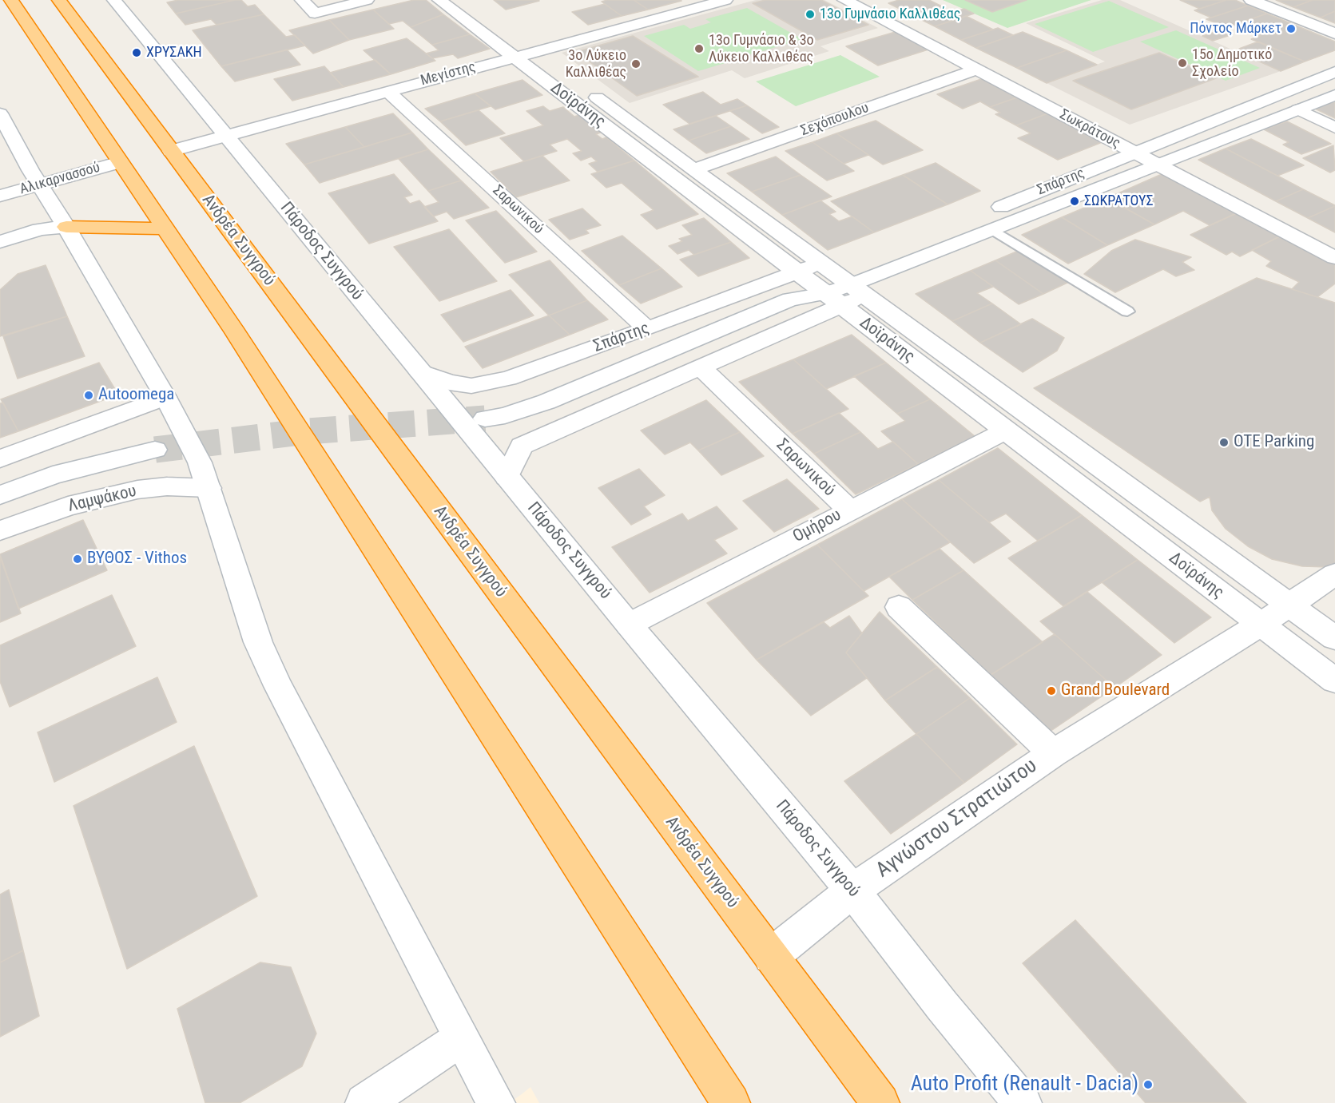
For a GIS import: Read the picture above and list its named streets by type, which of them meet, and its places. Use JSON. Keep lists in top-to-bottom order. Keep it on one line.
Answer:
{"streets":{"highway":["Ανδρέα Συγγρού"],"street":["Μεγίστης","Δοϊράνης","Σεχόπουλου","Σωκράτους","Αλικαρνασσού","Σπάρτης","Σαρωνικού","Πάροδος Συγγρού","Λαμψάκου","Ομήρου","Αγνώστου Στρατιώτου"]},"crossings":[["Μεγίστης","Δοϊράνης"],["Μεγίστης","Σαρωνικού"],["Μεγίστης","Ανδρέα Συγγρού"],["Μεγίστης","Πάροδος Συγγρού"],["Δοϊράνης","Σεχόπουλου"],["Δοϊράνης","Σπάρτης"],["Δοϊράνης","Ομήρου"],["Δοϊράνης","Αγνώστου Στρατιώτου"],["Σεχόπουλου","Σωκράτους"],["Σωκράτους","Σπάρτης"],["Σπάρτης","Σαρωνικού"],["Σπάρτης","Πάροδος Συγγρού"],["Σαρωνικού","Ομήρου"],["Ανδρέα Συγγρού","Αγνώστου Στρατιώτου"],["Πάροδος Συγγρού","Ομήρου"],["Πάροδος Συγγρού","Αγνώστου Στρατιώτου"]],"places":["13ο Γυμνάσιο Καλλιθέας","Πόντος Μάρκετ","13ο Γυμνάσιο & 3ο Λύκειο Καλλιθέας","ΧΡΥΣΑΚΗ","15ο Δημοτικό Σχολείο","3ο Λύκειο Καλλιθέας","ΣΩΚΡΑΤΟΥΣ","Autoomega","OTE Parking","ΒΥΘΟΣ - Vithos","Grand Boulevard","Auto Profit (Renault - Dacia)"]}
